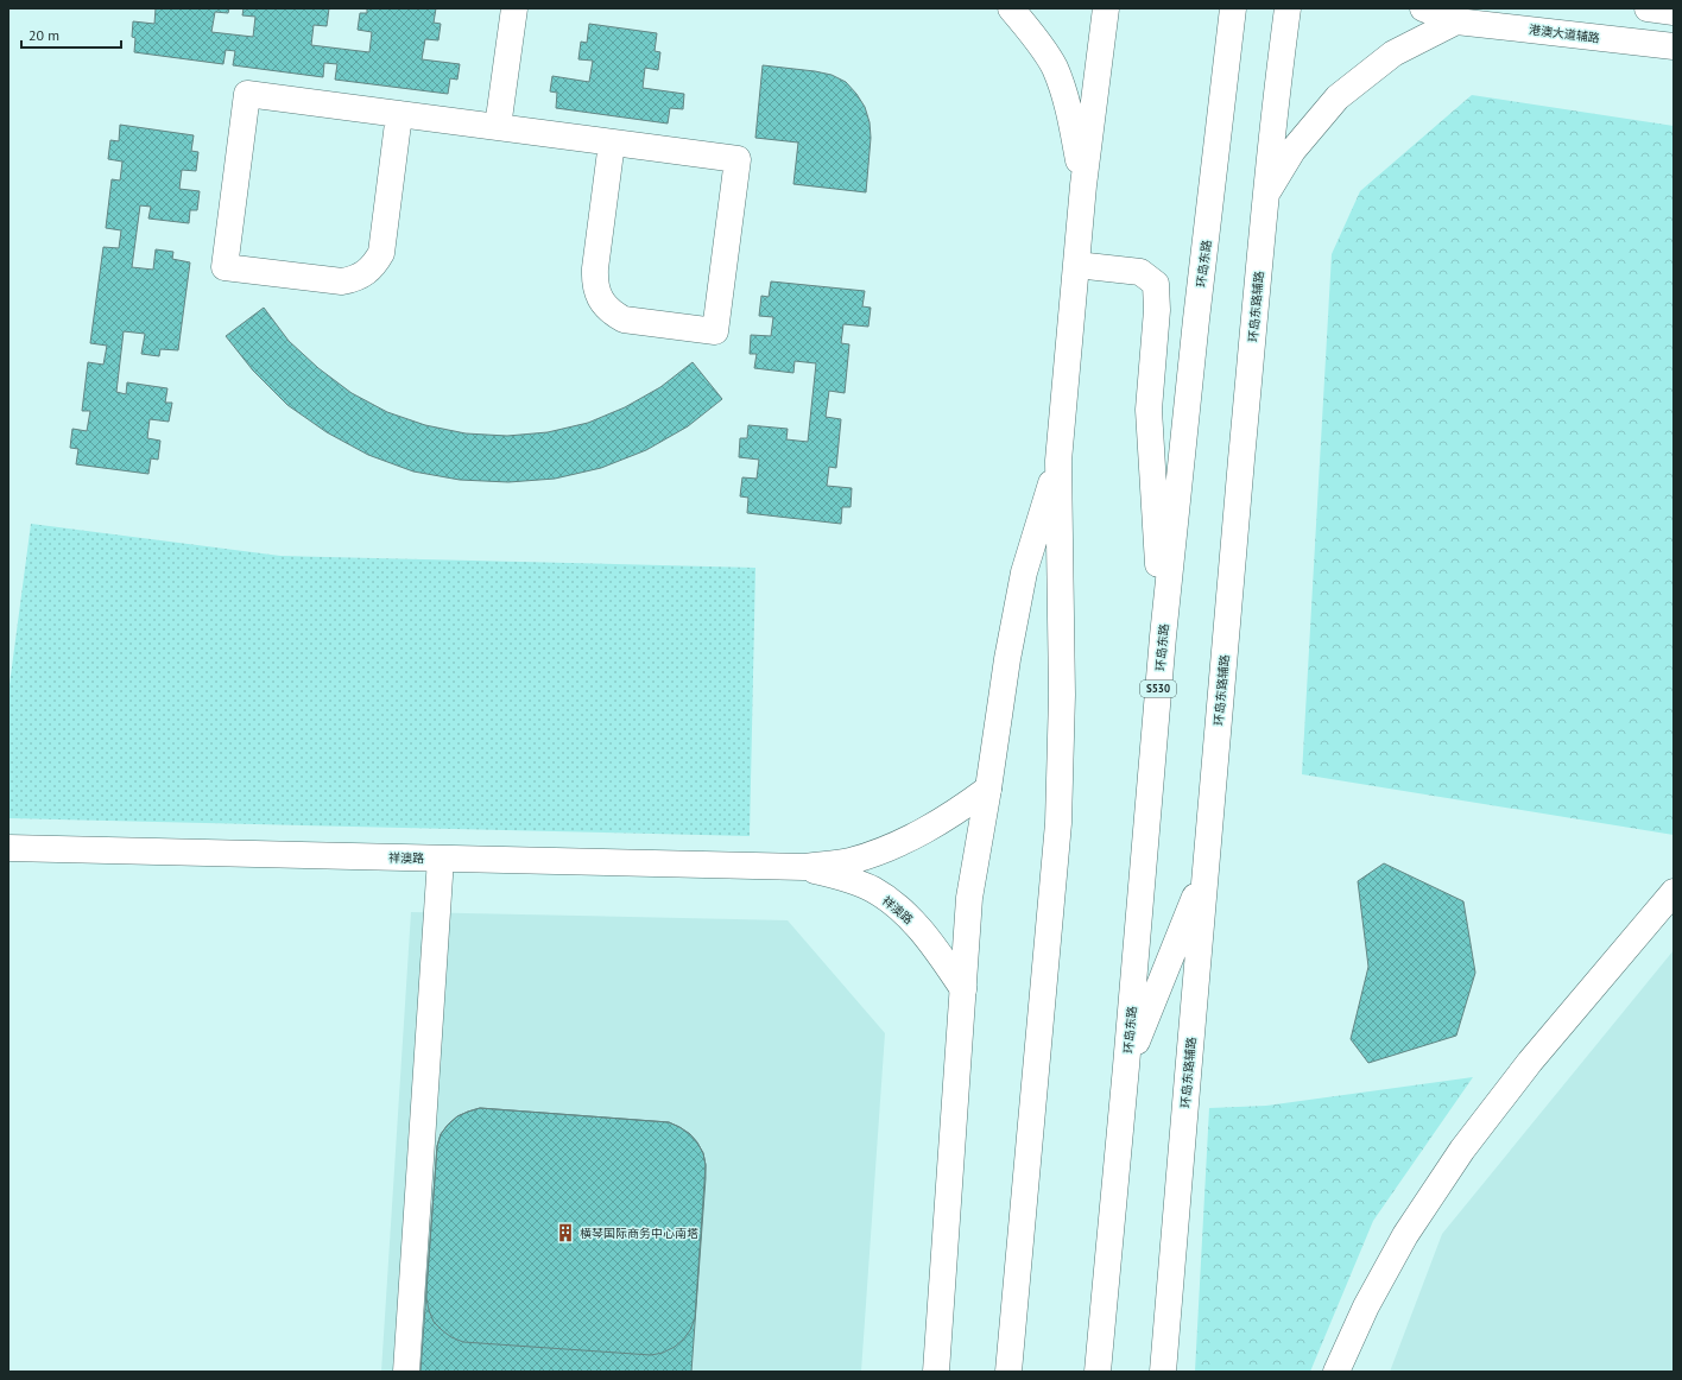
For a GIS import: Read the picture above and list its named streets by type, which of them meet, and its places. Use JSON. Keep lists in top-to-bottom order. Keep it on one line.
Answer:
{"streets":{"main road":["港澳大道辅路","环岛东路","环岛东路辅路","S530","祥澳路"]},"places":{"building":["横琴国际商务中心南塔"]},"scale_bar":"20 m"}
